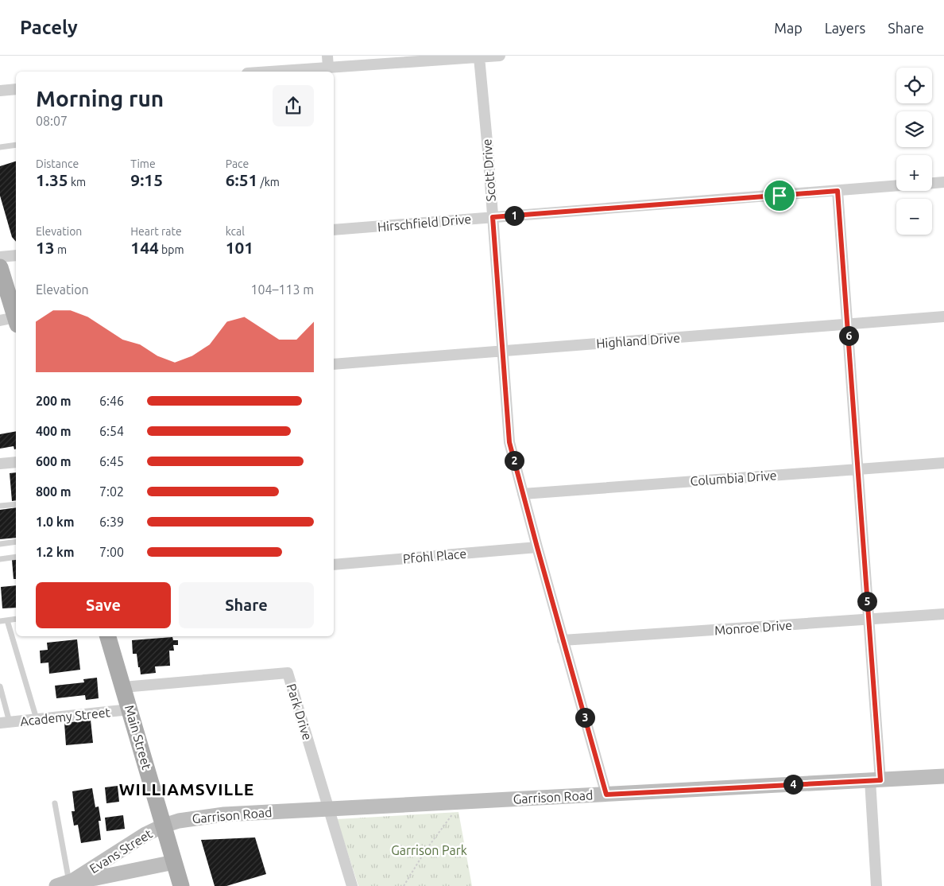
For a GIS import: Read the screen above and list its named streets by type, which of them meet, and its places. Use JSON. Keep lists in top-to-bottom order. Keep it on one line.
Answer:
{"streets":{"main road":["Main Street"],"street":["Scott Drive","Hirschfield Drive","Highland Drive","Columbia Drive","Pfohl Place","Monroe Drive","Park Drive","Academy Street","Garrison Road","Evans Street"]},"crossings":[["Scott Drive","Hirschfield Drive"],["Scott Drive","Highland Drive"],["Scott Drive","Columbia Drive"],["Scott Drive","Pfohl Place"],["Scott Drive","Monroe Drive"],["Scott Drive","Garrison Road"],["Park Drive","Main Street"],["Park Drive","Garrison Road"],["Academy Street","Main Street"],["Main Street","Garrison Road"],["Main Street","Evans Street"],["Garrison Road","Evans Street"]],"districts":["WILLIAMSVILLE"],"parks":["Garrison Park"],"page":{"header":"Pacely","nav":["Map","Layers","Share"],"map_buttons":["+","−"],"heading":["Morning run","08:07"],"stats":[["Distance","1.35 km"],["Time","9:15"],["Pace","6:51 /km"],["Elevation","13 m"],["Heart rate","144 bpm"],["kcal","101"]],"pins":["1","6","2","5","3","4"],"chart":["Elevation","104–113 m"],"list":[{"name":"200 m","note":"6:46"},{"name":"400 m","note":"6:54"},{"name":"600 m","note":"6:45"},{"name":"800 m","note":"7:02"},{"name":"1.0 km","note":"6:39"},{"name":"1.2 km","note":"7:00"}],"buttons":["Save","Share"]}}
